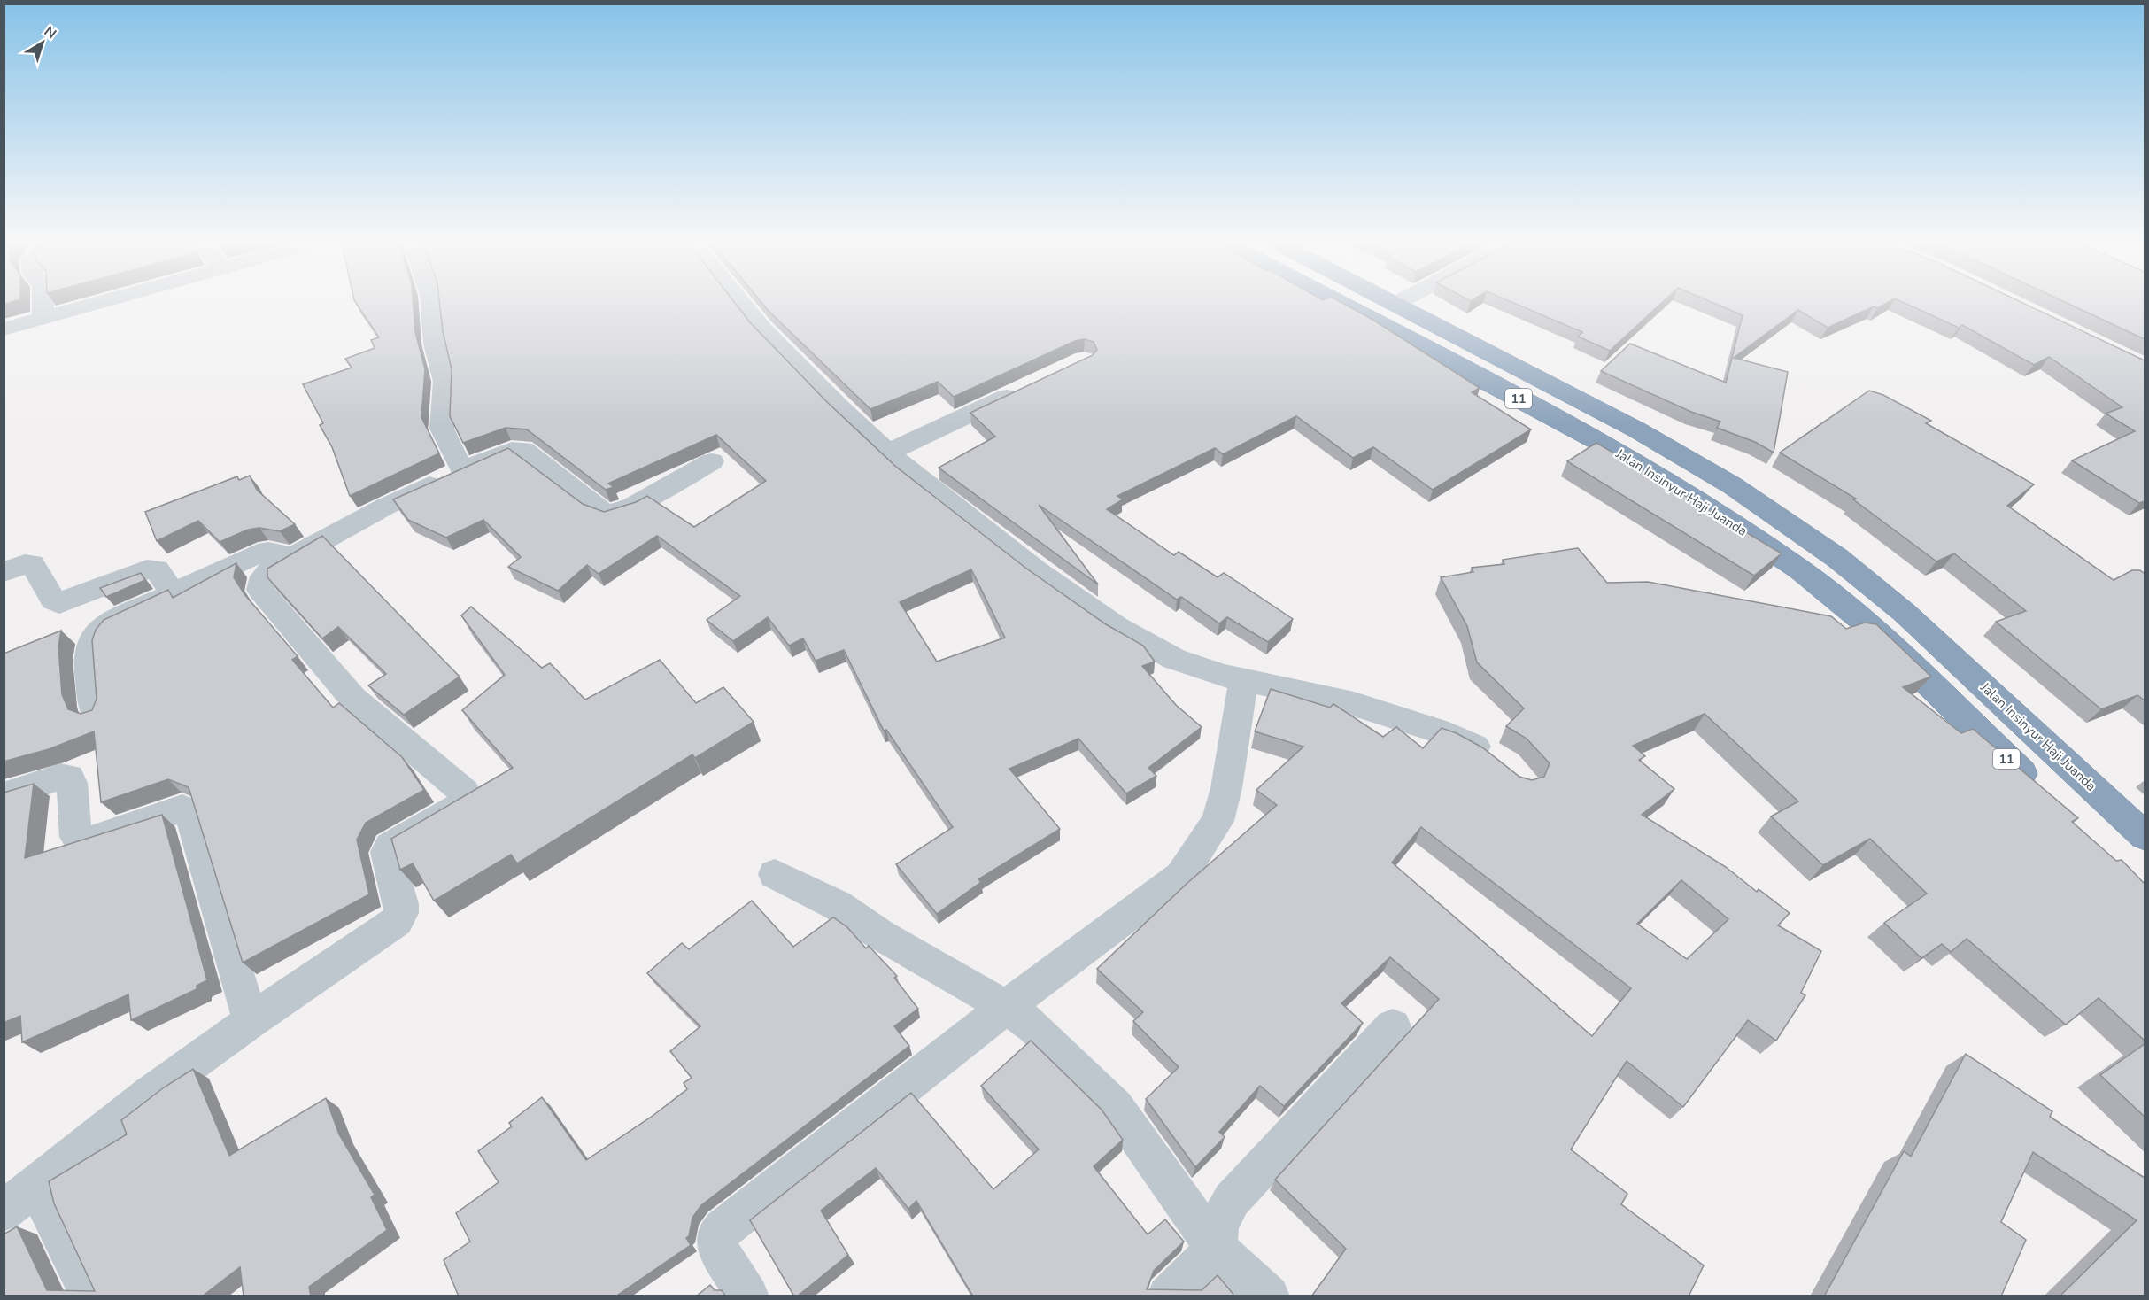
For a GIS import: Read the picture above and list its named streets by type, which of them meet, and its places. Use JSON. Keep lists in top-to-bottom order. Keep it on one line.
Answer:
{"streets":{"highway":["11","Jalan Insinyur Haji Juanda"]},"north":"top right"}
